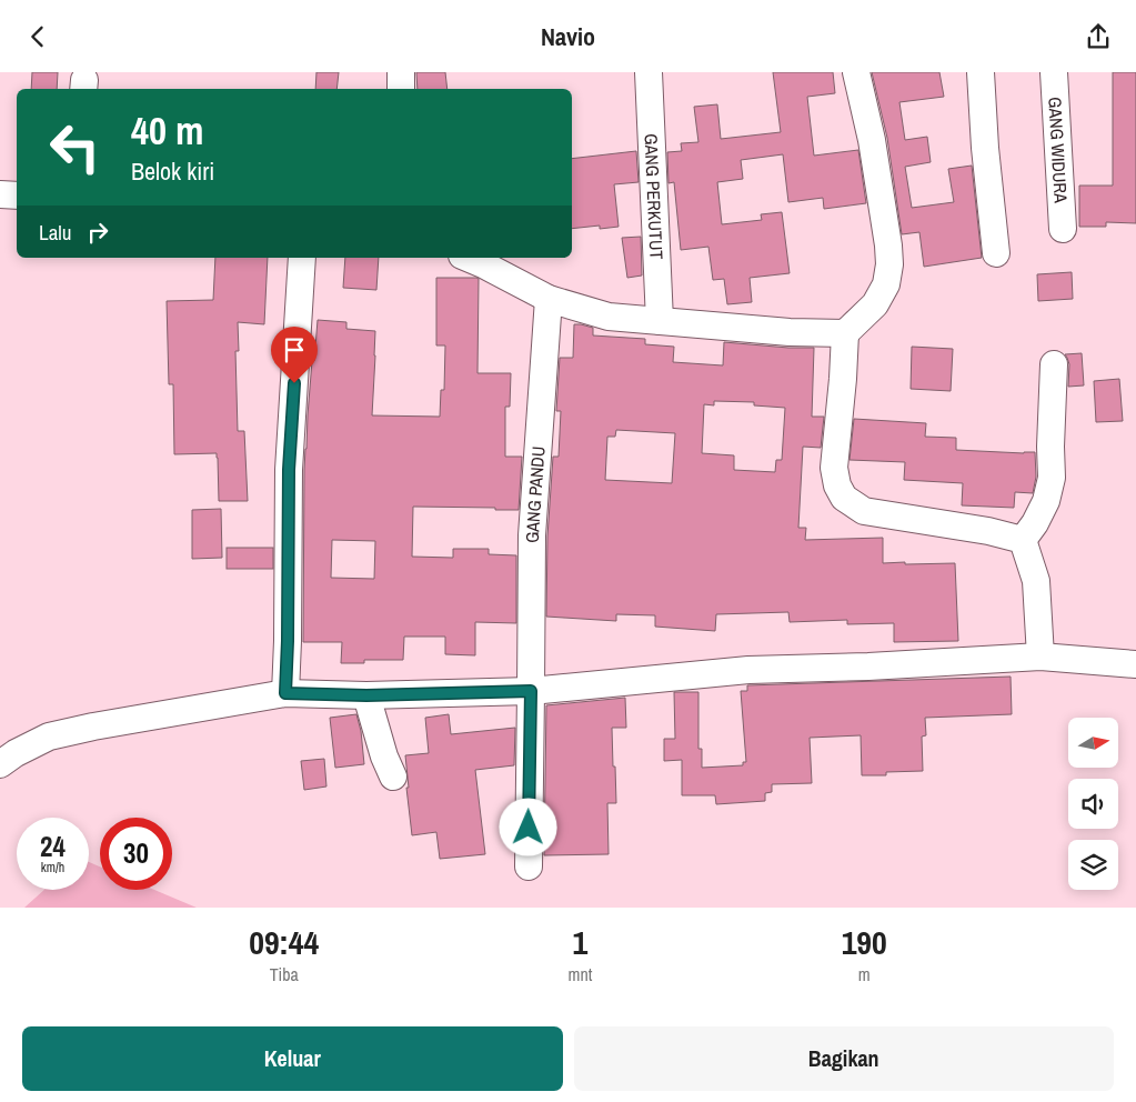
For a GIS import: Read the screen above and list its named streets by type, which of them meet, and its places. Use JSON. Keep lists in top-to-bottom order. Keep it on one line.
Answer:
{"streets":{"street":["GANG WIDURA","GANG PERKUTUT","GANG PANDU"]},"north":"right","page":{"header":"Navio","turn":["40 m","Belok kiri"],"then":"Lalu","speed":"24 km/h","limit":"30","eta":["09:44","Tiba","1","mnt","190","m"],"buttons":["Keluar","Bagikan"]}}
